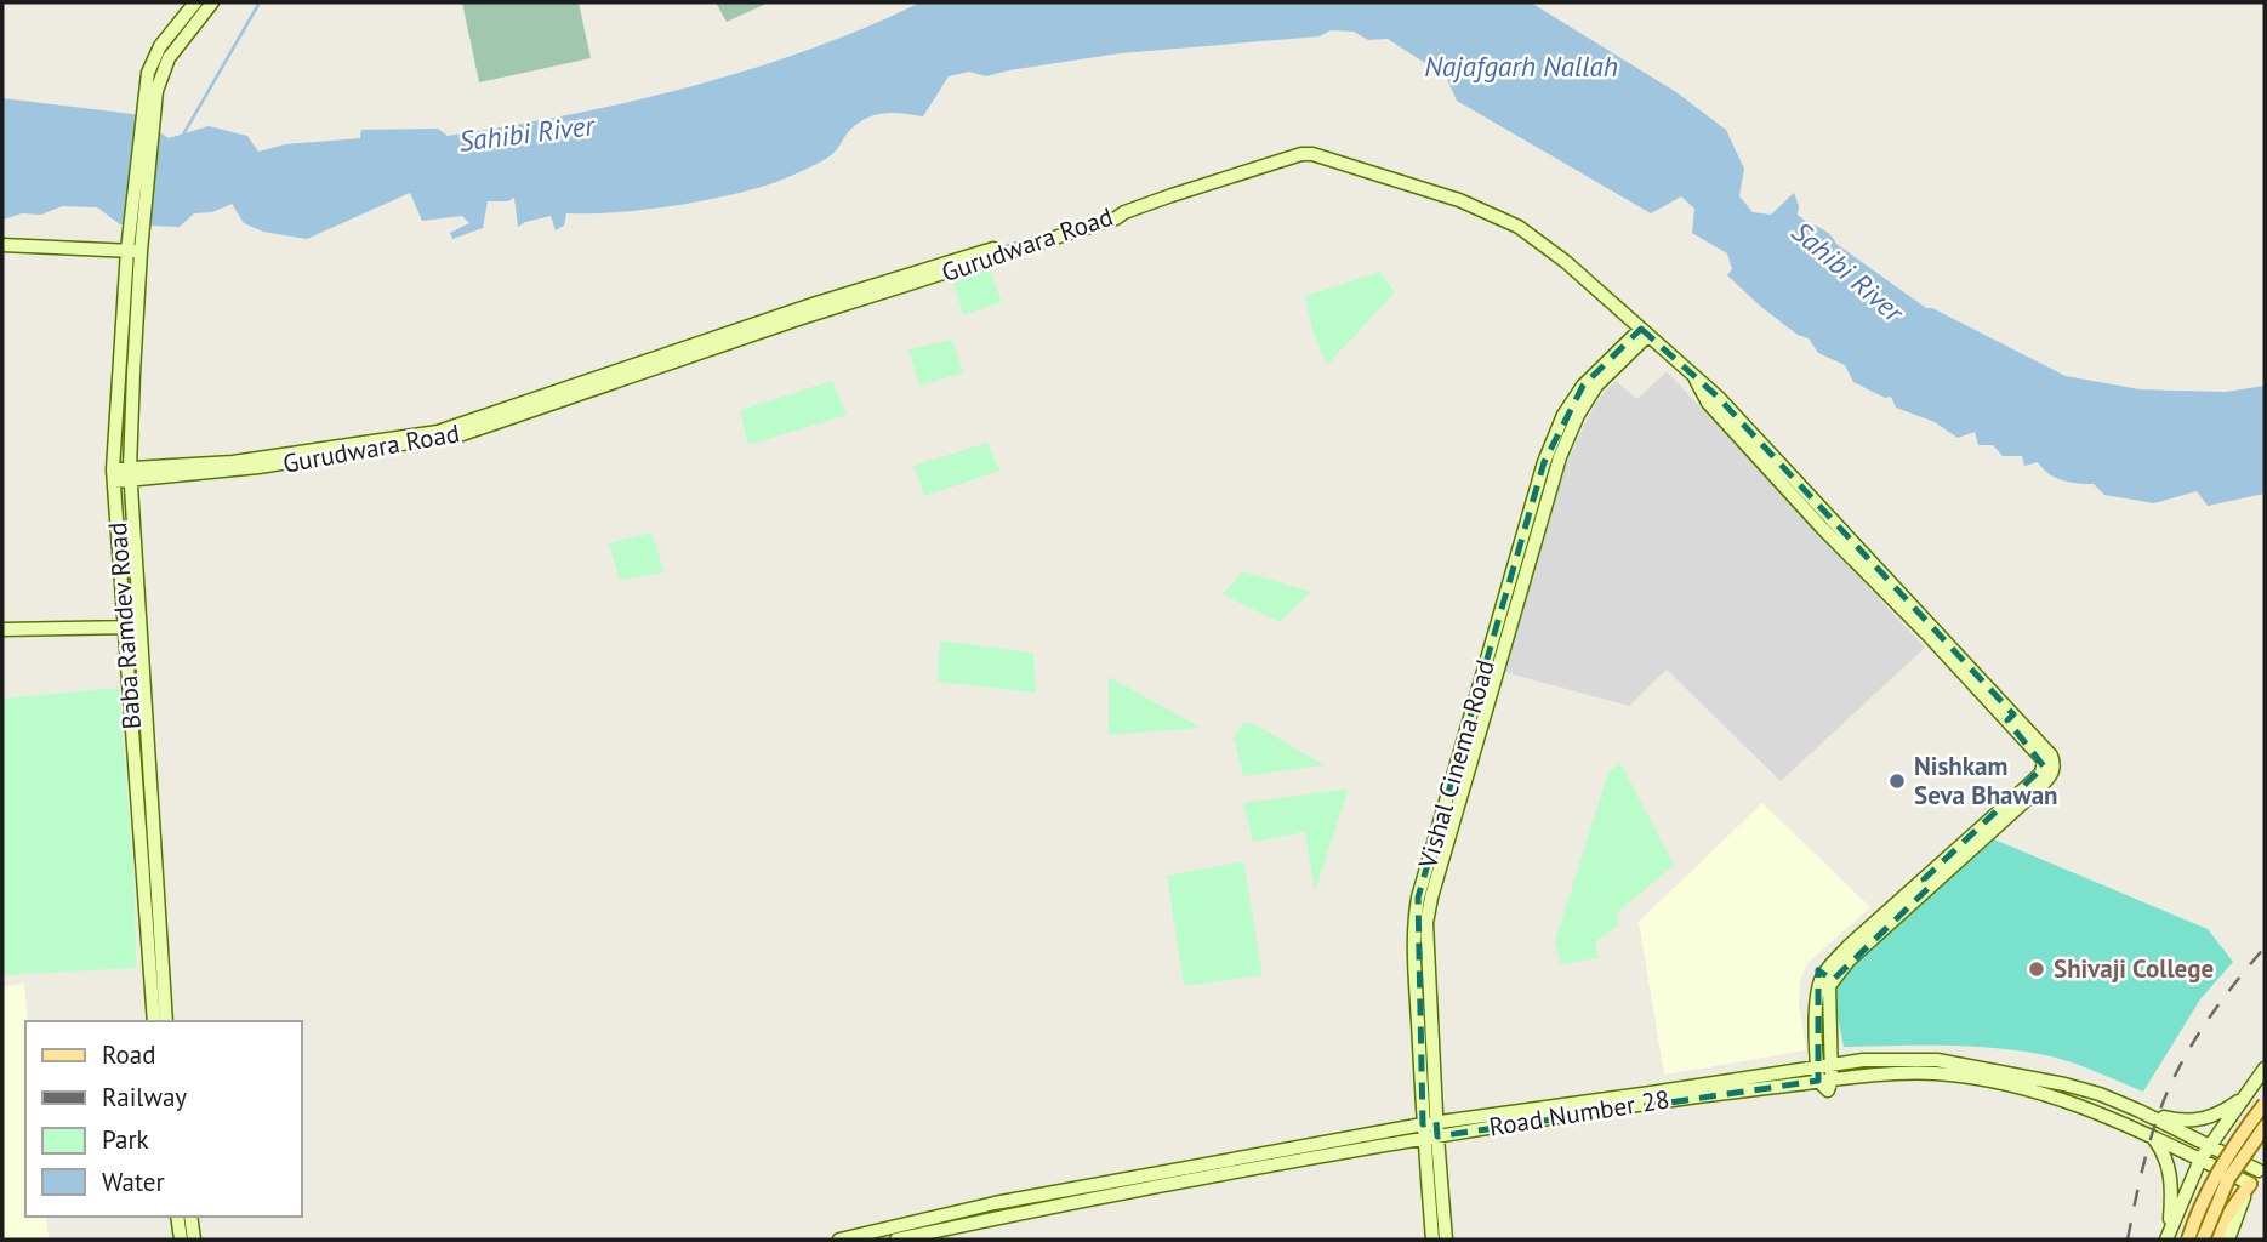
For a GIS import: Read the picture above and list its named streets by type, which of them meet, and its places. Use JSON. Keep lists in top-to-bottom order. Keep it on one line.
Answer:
{"streets":{"street":["Gurudwara Road","Baba Ramdev Road","Vishal Cinema Road","Road Number 28"]},"crossings":[["Gurudwara Road","Baba Ramdev Road"],["Gurudwara Road","Vishal Cinema Road"],["Gurudwara Road","Road Number 28"],["Vishal Cinema Road","Road Number 28"]],"water":["Najafgarh Nallah","Sahibi River"],"places":["Nishkam Seva Bhawan","Shivaji College"],"legend":["Road","Railway","Park","Water"]}
